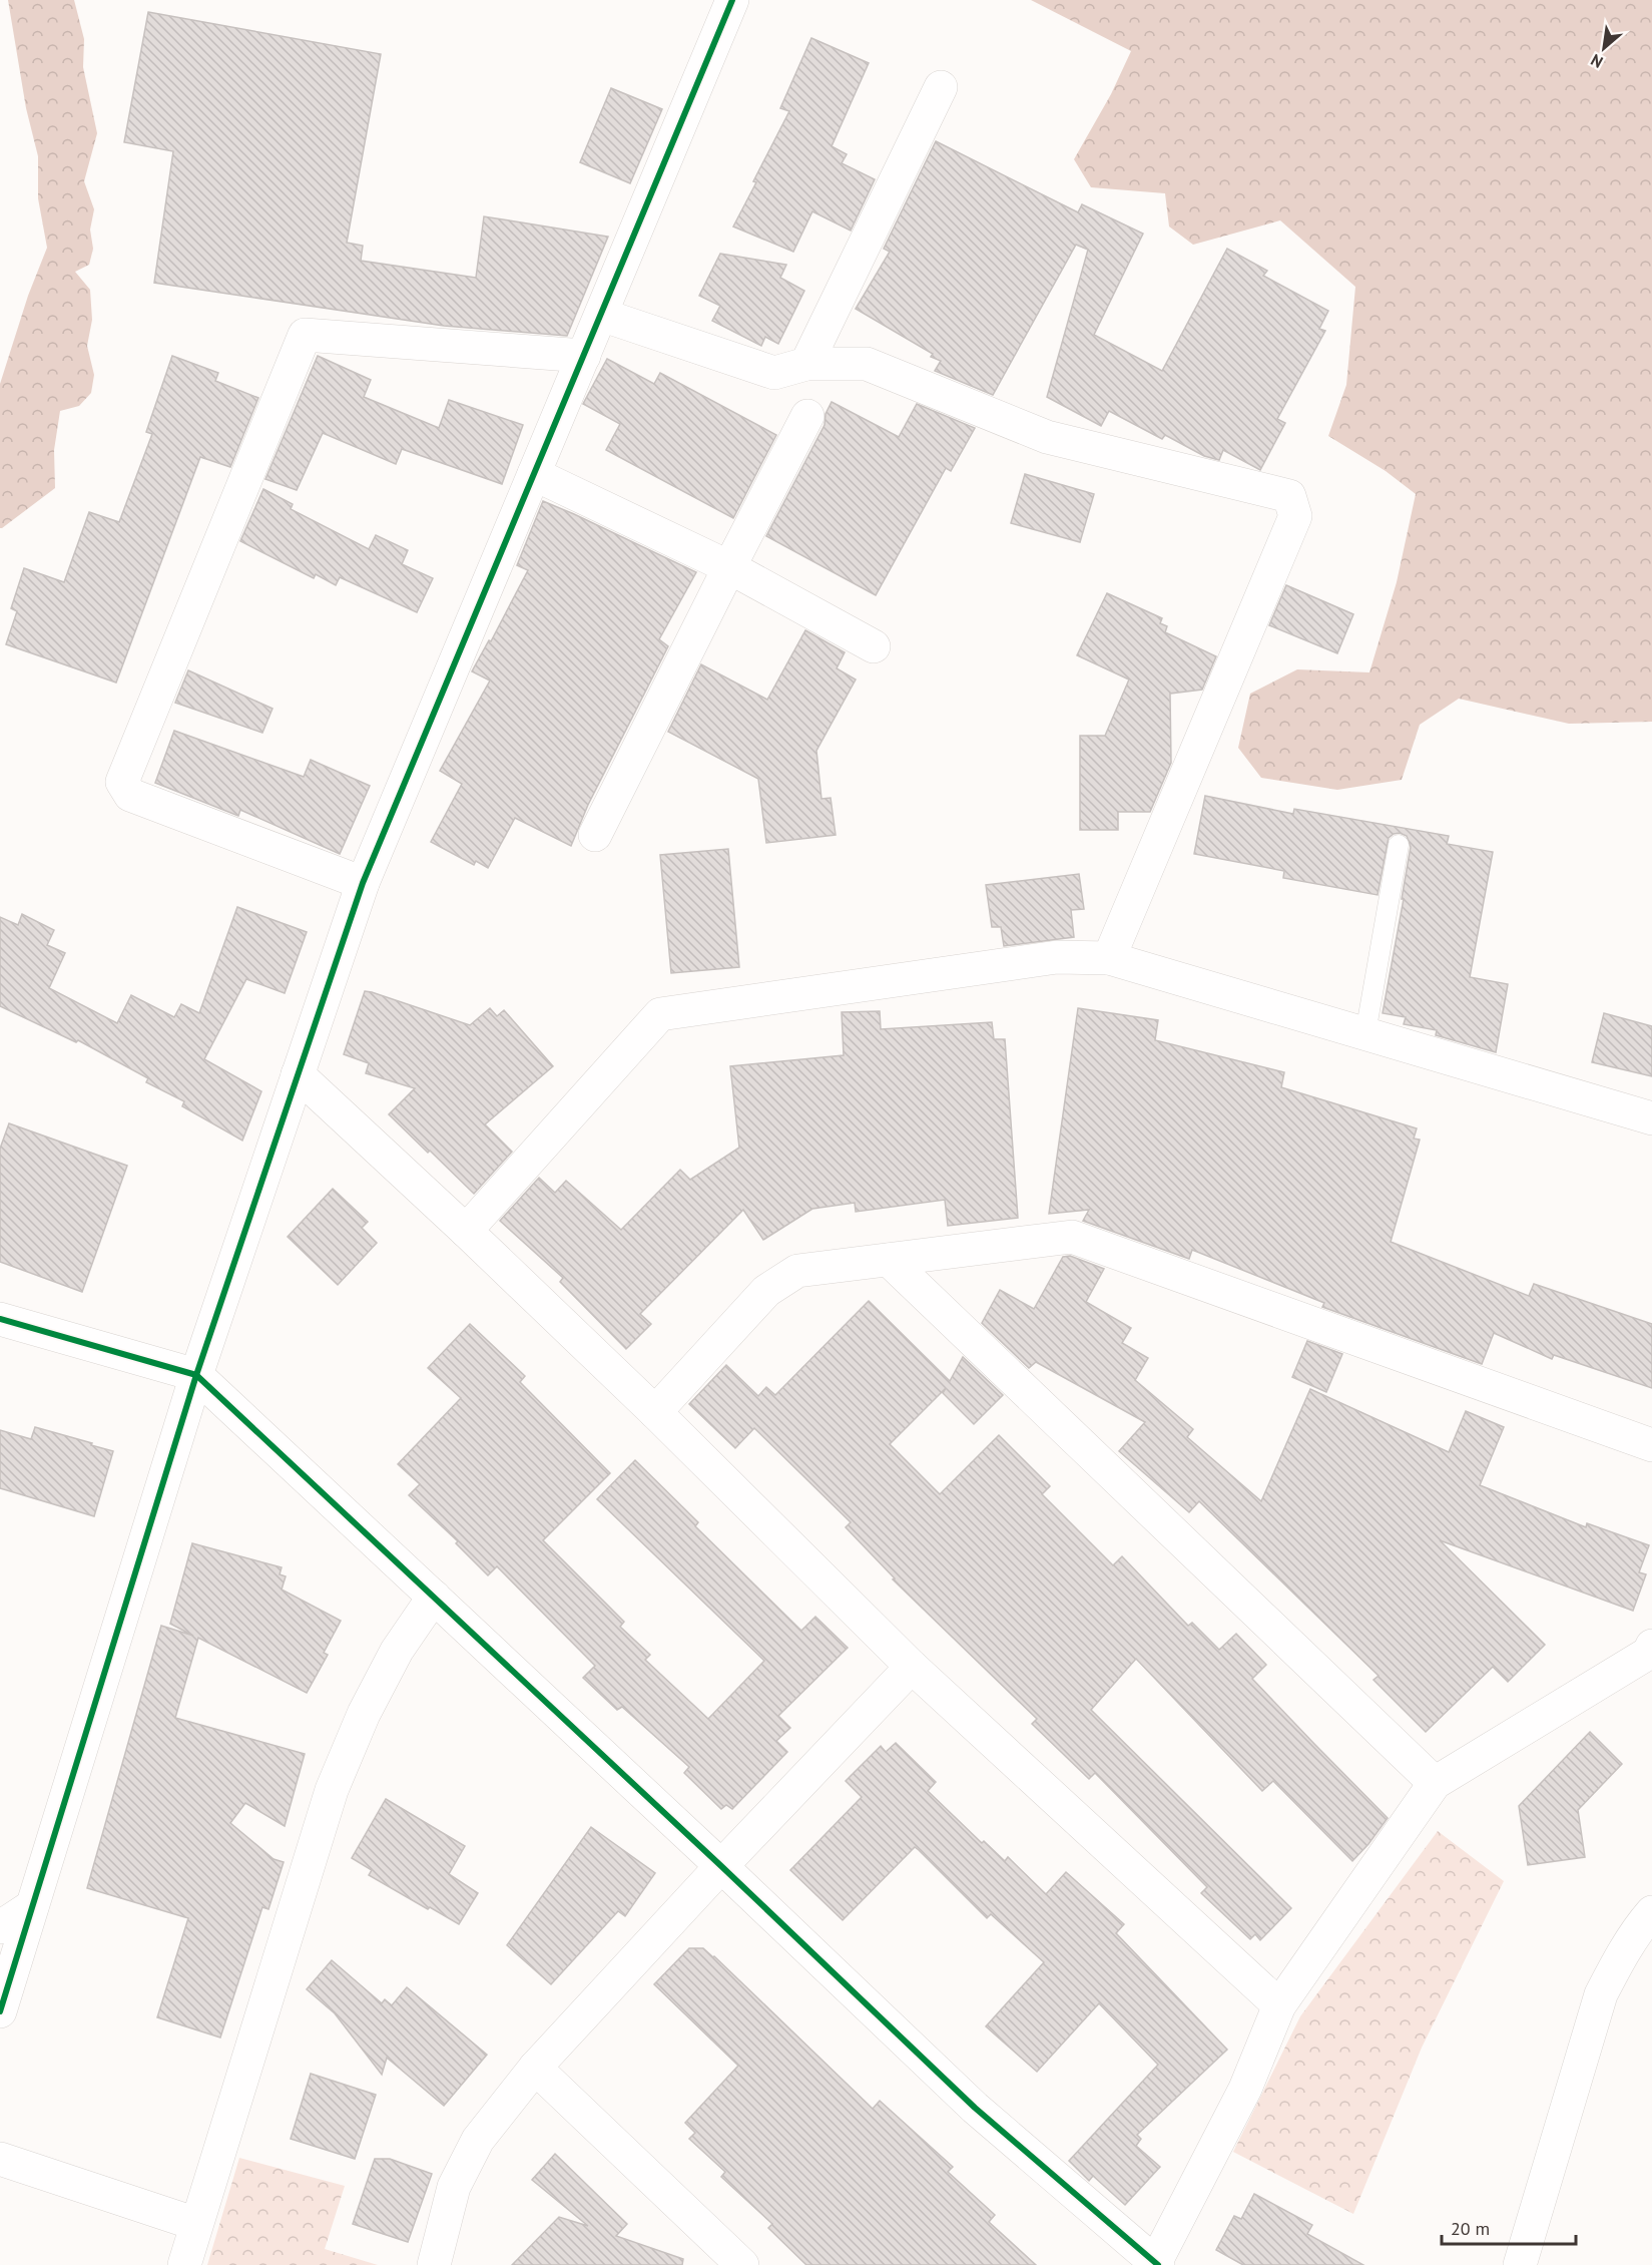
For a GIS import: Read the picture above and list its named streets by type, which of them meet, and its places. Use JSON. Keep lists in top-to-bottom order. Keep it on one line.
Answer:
{"scale_bar":"20 m","north":"bottom left"}
